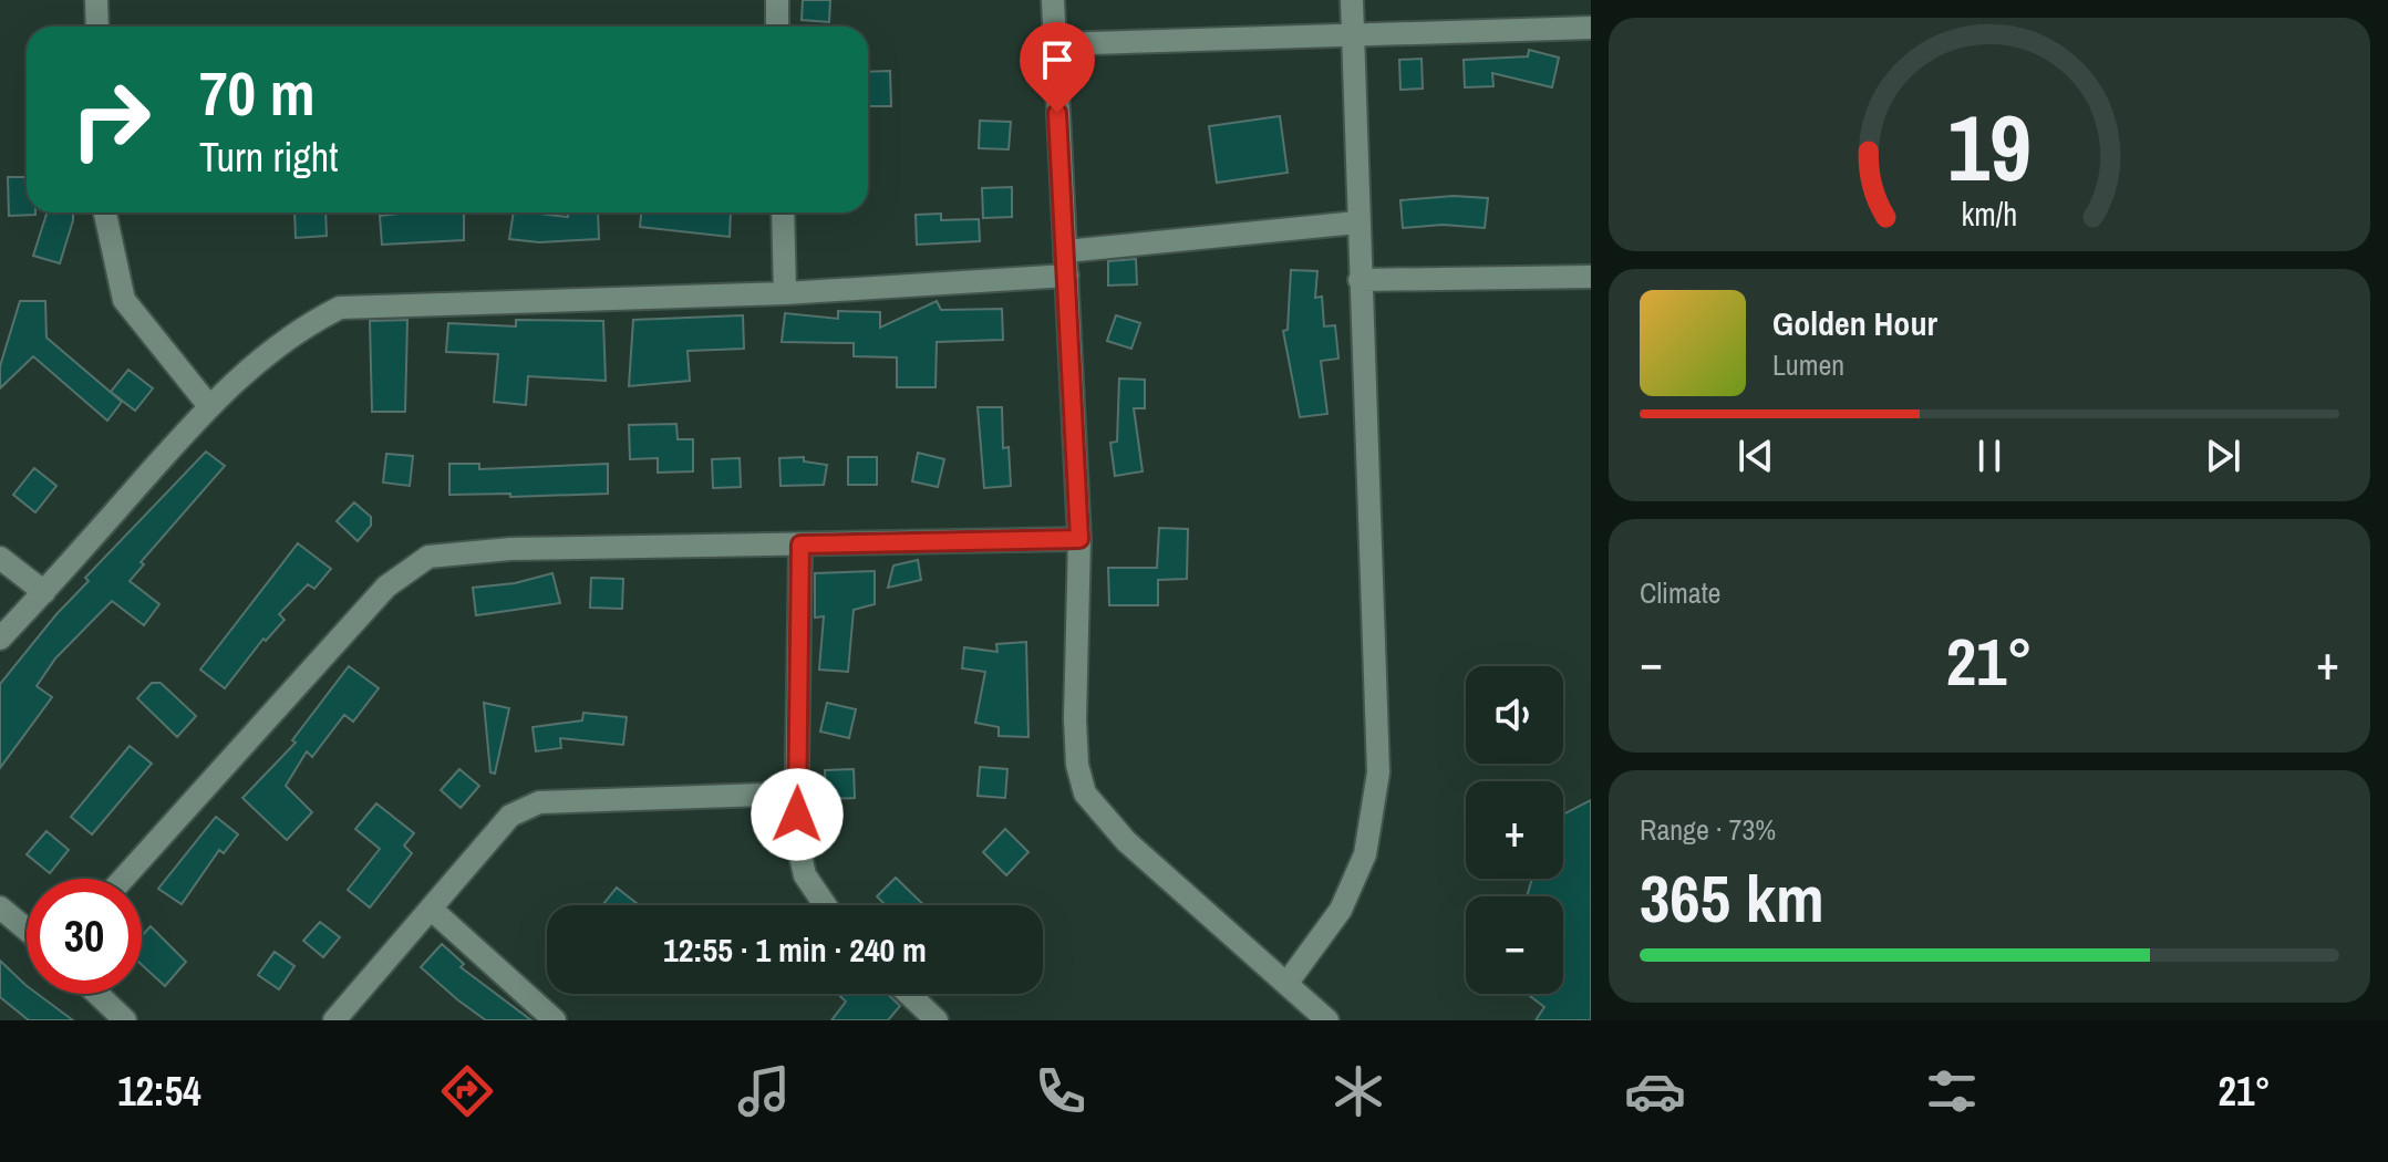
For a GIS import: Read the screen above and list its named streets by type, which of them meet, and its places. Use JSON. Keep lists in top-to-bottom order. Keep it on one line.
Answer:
{"page":{"turn":["70 m","Turn right"],"song":["Golden Hour","Lumen"],"tile":["Climate",["Range · 73%","365 km"]],"heat":["−","21°","+"],"map_buttons":["+","−"],"limit":"30","trip":"12:55 · 1 min · 240 m","tabs":["12:54","21°"],"gauge":["19","km/h"]}}
